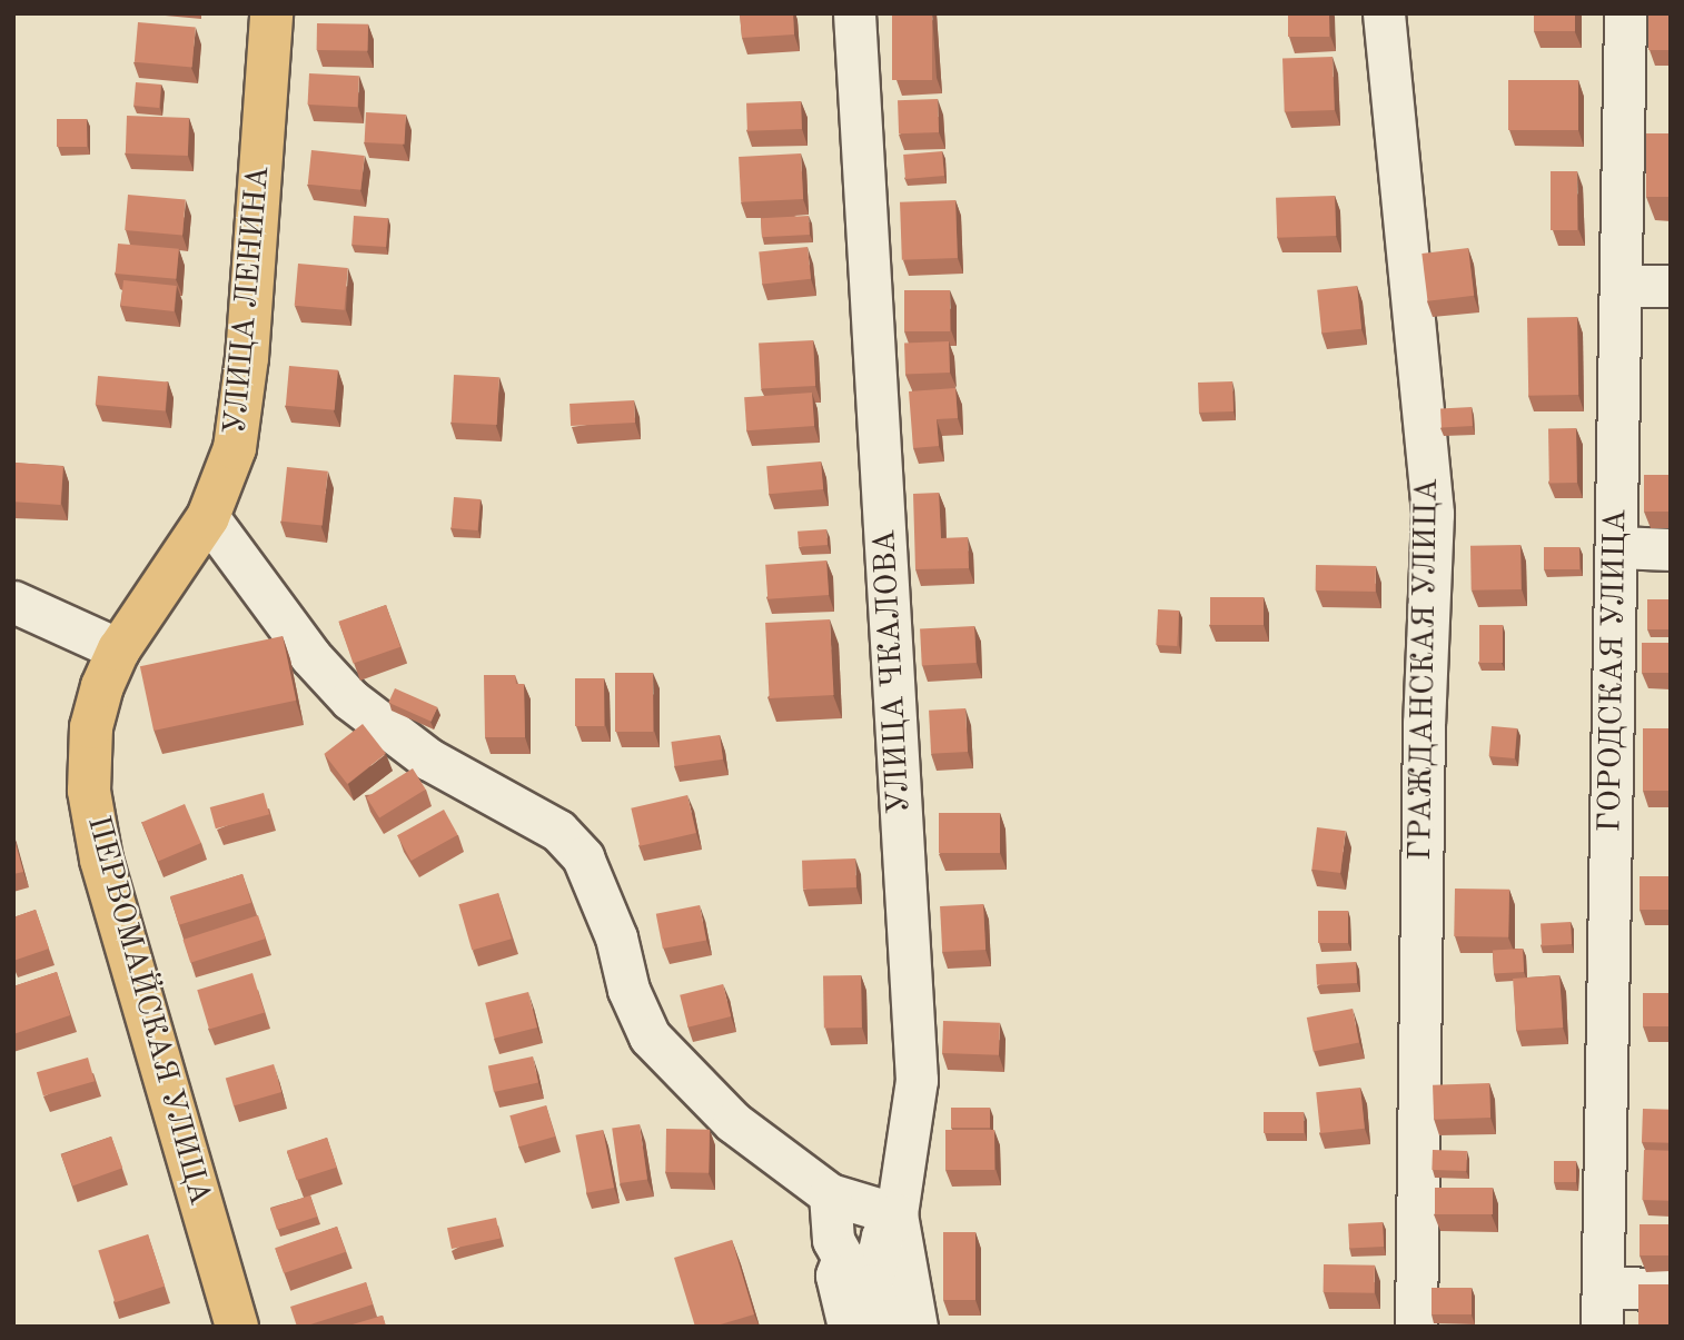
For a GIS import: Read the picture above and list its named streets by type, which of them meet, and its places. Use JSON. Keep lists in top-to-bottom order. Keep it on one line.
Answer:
{"streets":{"main road":["УЛИЦА ЛЕНИНА","ПЕРВОМАЙСКАЯ УЛИЦА"],"street":["ГРАЖДАНСКАЯ УЛИЦА","ГОРОДСКАЯ УЛИЦА","УЛИЦА ЧКАЛОВА"]},"crossings":[["УЛИЦА ЛЕНИНА","ПЕРВОМАЙСКАЯ УЛИЦА"]]}
